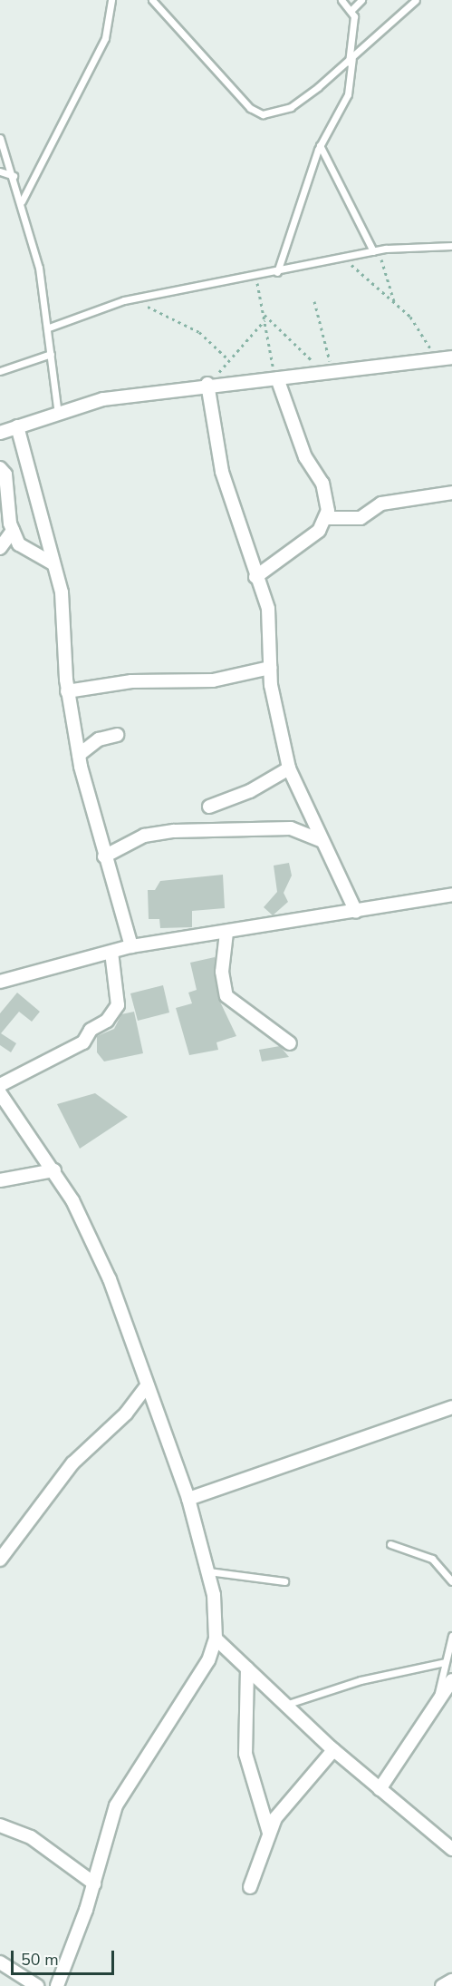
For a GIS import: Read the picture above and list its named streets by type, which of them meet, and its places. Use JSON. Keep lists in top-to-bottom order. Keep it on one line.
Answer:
{"scale_bar":"50 m"}
